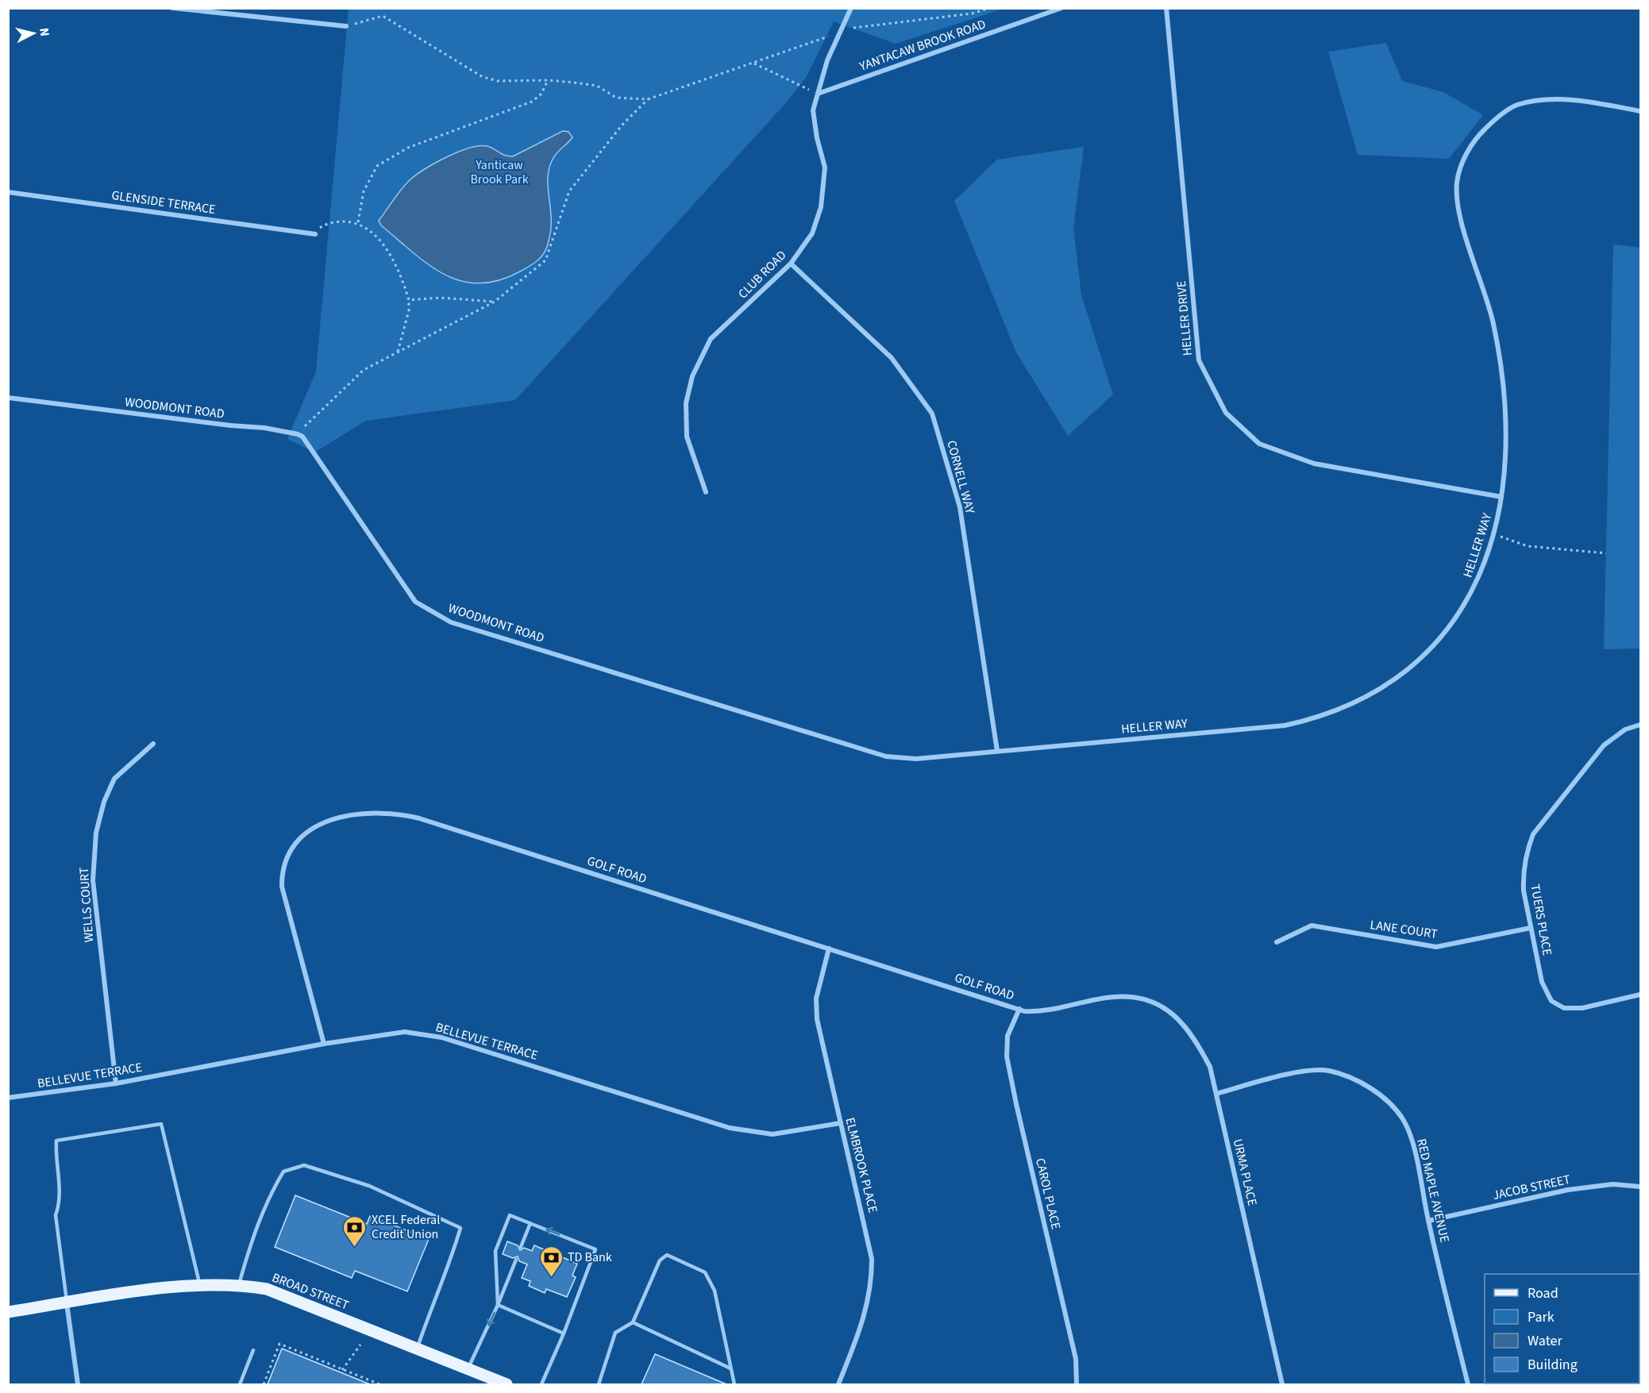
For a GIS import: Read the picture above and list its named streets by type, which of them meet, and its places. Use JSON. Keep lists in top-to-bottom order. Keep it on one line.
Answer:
{"streets":{"main road":["BROAD STREET"],"street":["YANTACAW BROOK ROAD","GLENSIDE TERRACE","CLUB ROAD","HELLER DRIVE","WOODMONT ROAD","CORNELL WAY","HELLER WAY","GOLF ROAD","WELLS COURT","TUERS PLACE","LANE COURT","BELLEVUE TERRACE","ELMBROOK PLACE","URMA PLACE","JACOB STREET","RED MAPLE AVENUE","CAROL PLACE"]},"crossings":[["YANTACAW BROOK ROAD","CLUB ROAD"],["CLUB ROAD","CORNELL WAY"],["HELLER DRIVE","HELLER WAY"],["WOODMONT ROAD","CORNELL WAY"],["WOODMONT ROAD","HELLER WAY"],["CORNELL WAY","HELLER WAY"],["GOLF ROAD","BELLEVUE TERRACE"],["GOLF ROAD","ELMBROOK PLACE"],["GOLF ROAD","URMA PLACE"],["GOLF ROAD","CAROL PLACE"],["WELLS COURT","BELLEVUE TERRACE"],["TUERS PLACE","LANE COURT"],["BELLEVUE TERRACE","ELMBROOK PLACE"],["URMA PLACE","RED MAPLE AVENUE"],["JACOB STREET","RED MAPLE AVENUE"]],"parks":["Yanticaw Brook Park"],"places":{"bank":["XCEL Federal Credit Union","TD Bank"]},"legend":["Road","Park","Water","Building"],"north":"right"}
